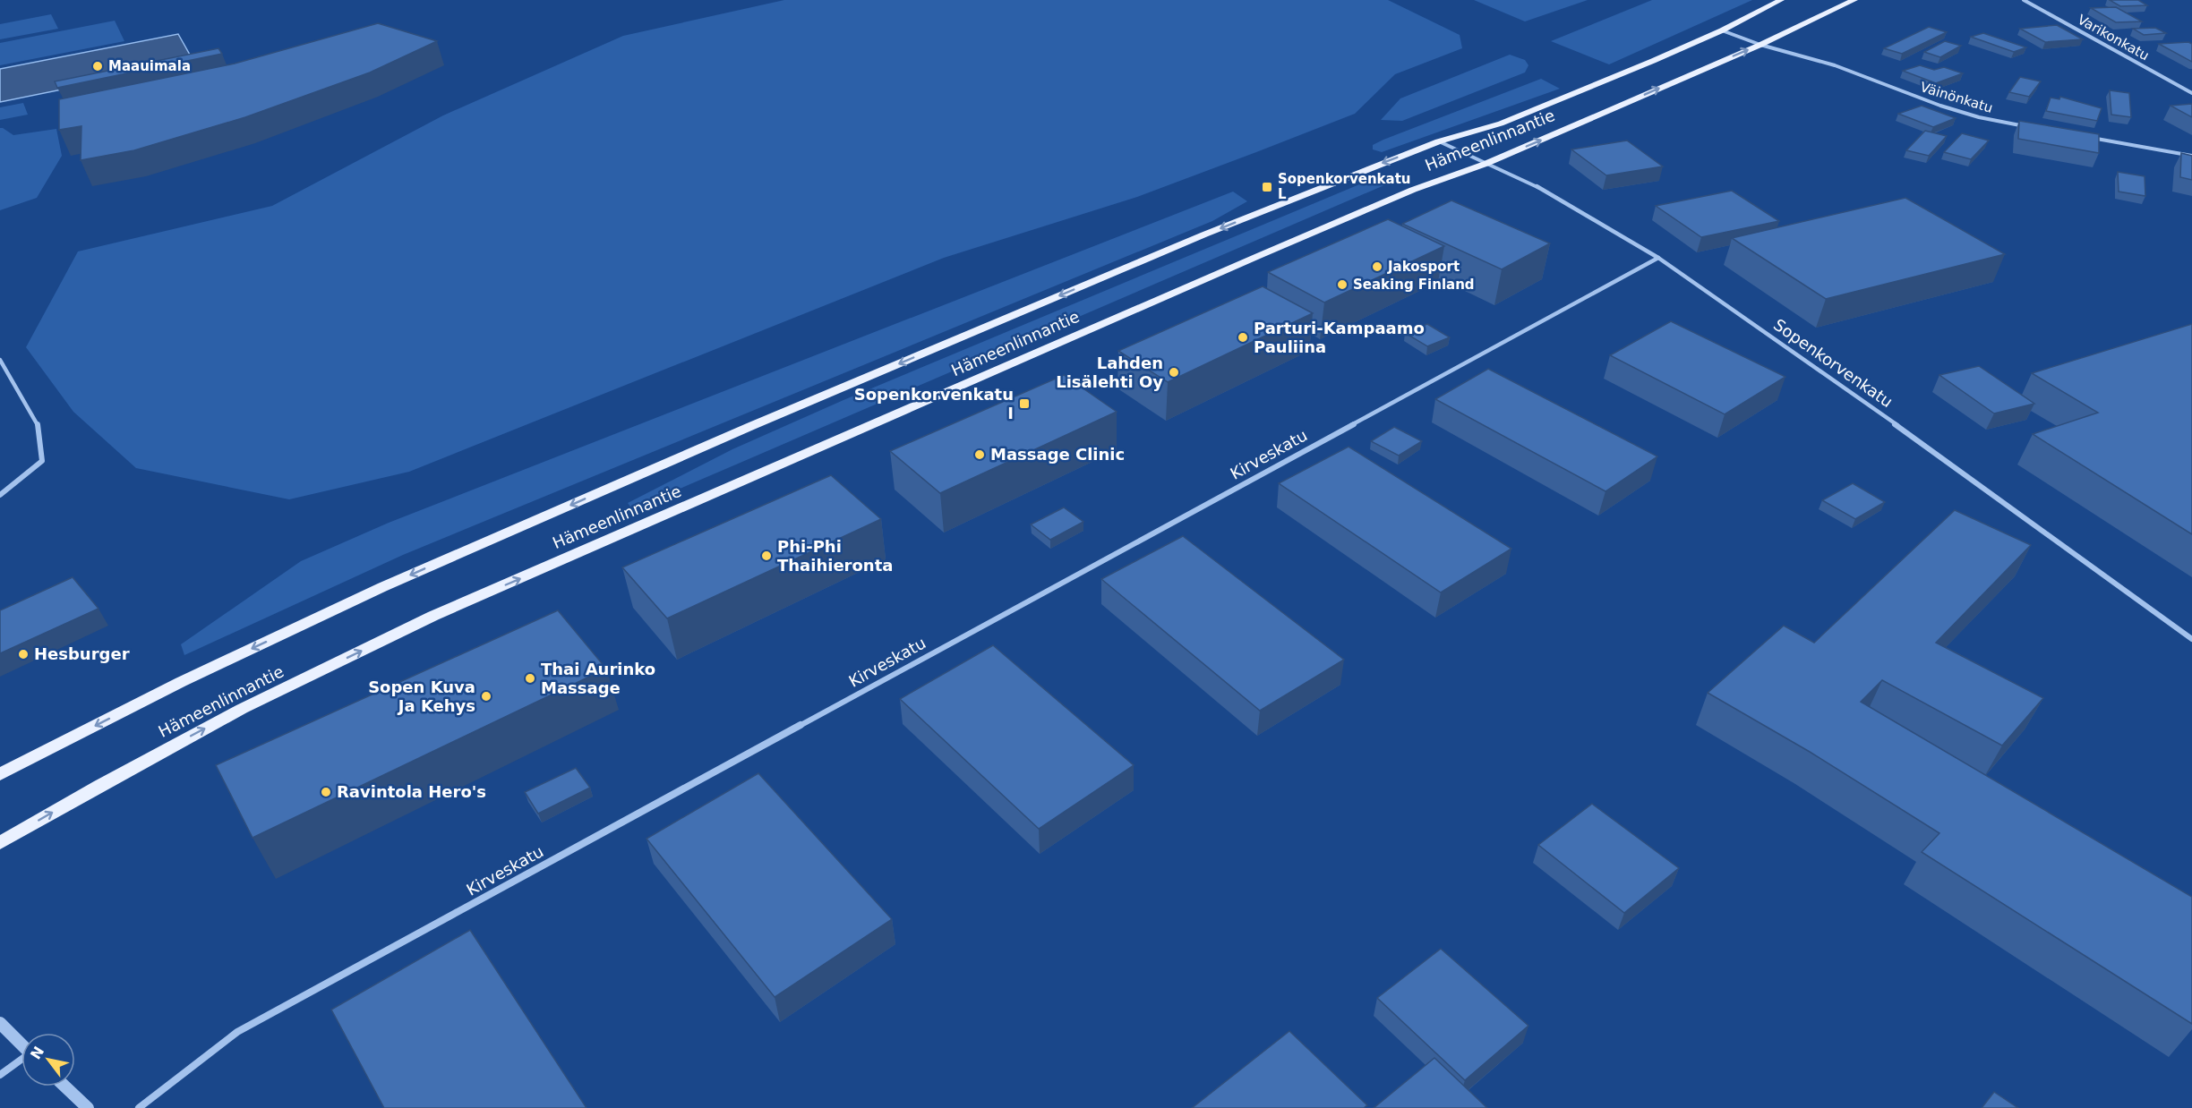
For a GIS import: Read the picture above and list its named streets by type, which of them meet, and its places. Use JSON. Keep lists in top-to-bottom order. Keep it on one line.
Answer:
{"streets":{"main road":["Hämeenlinnantie"],"street":["Varikonkatu","Väinönkatu","Sopenkorvenkatu","Kirveskatu"]},"crossings":[["Väinönkatu","Hämeenlinnantie"],["Hämeenlinnantie","Sopenkorvenkatu"],["Sopenkorvenkatu","Kirveskatu"]],"places":{"other":["Maauimala","Jakosport","Seaking Finland","Parturi-Kampaamo Pauliina","Lahden Lisälehti Oy","Massage Clinic","Phi-Phi Thaihieronta","Hesburger","Thai Aurinko Massage","Sopen Kuva Ja Kehys","Ravintola Hero's"],"transit":["Sopenkorvenkatu L","Sopenkorvenkatu I"]},"north":"top left"}
